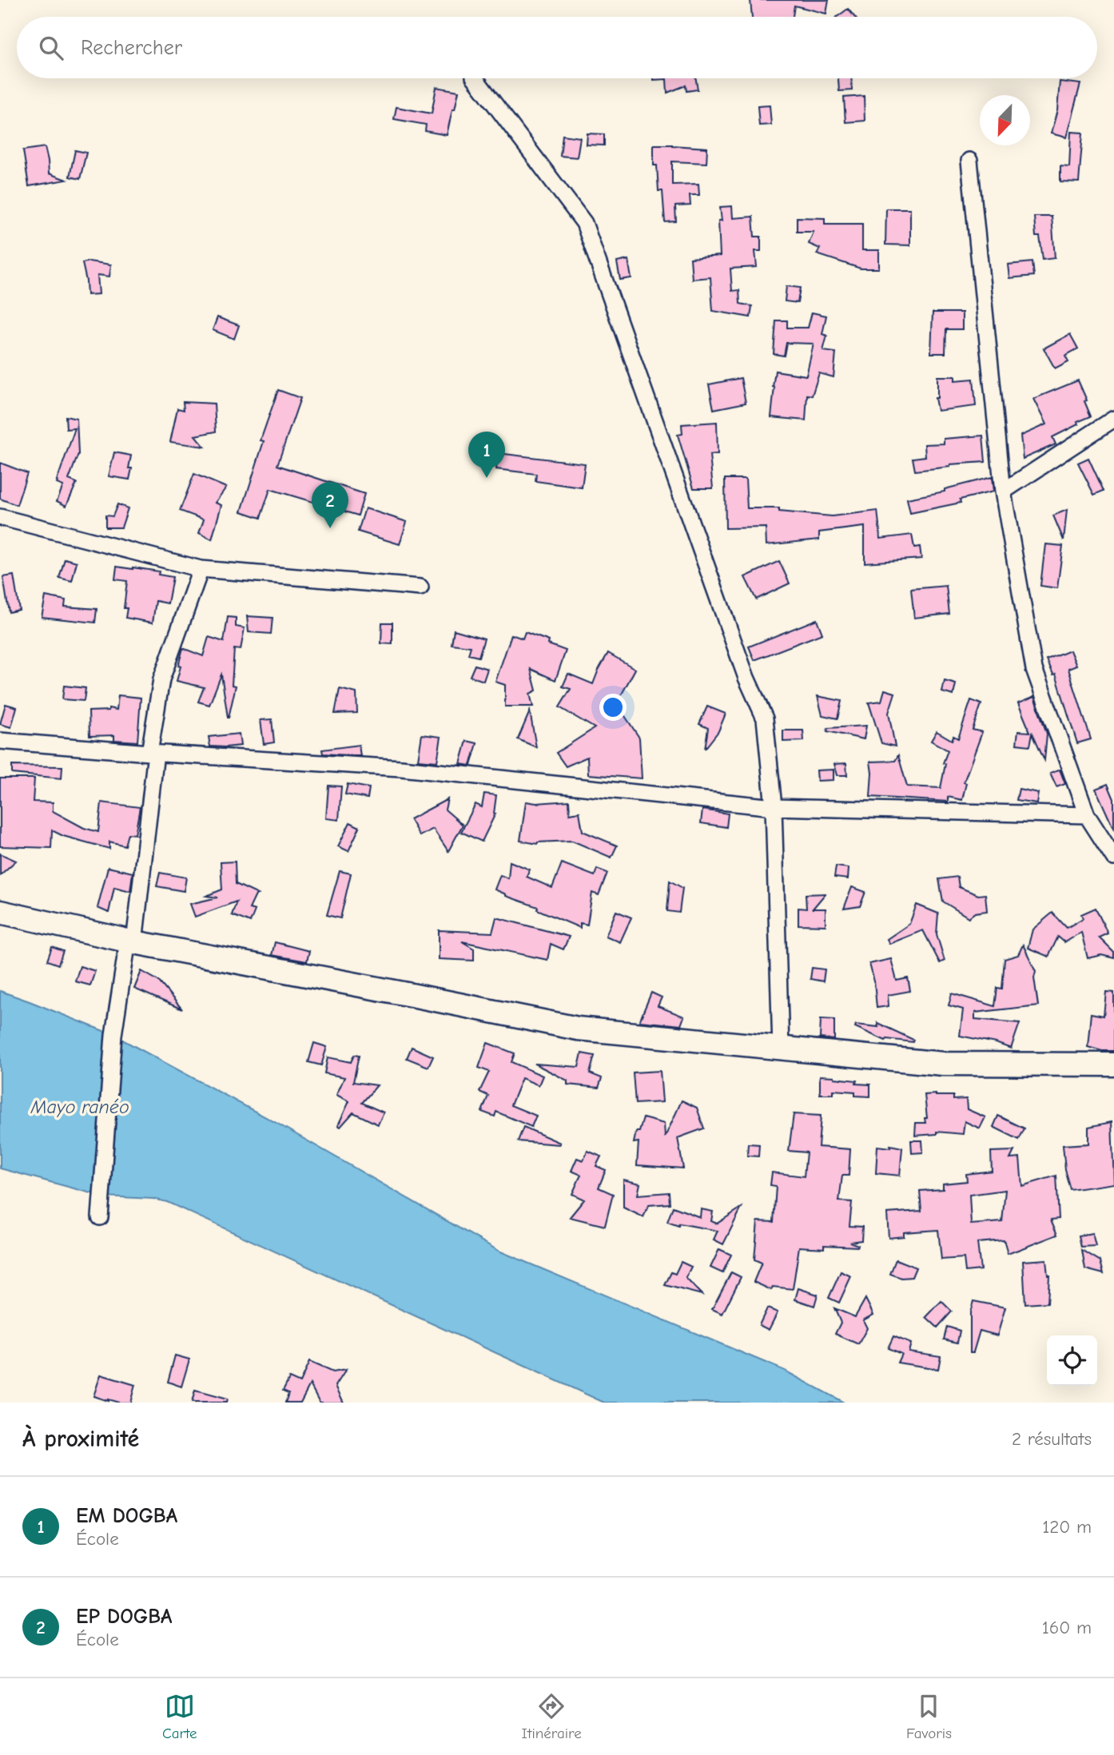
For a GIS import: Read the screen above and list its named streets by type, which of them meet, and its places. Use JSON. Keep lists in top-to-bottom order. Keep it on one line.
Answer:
{"water":["Mayo ranéo"],"north":"bottom left","page":{"search":"Rechercher","pins":["1","2"],"heading":["À proximité","2 résultats"],"list":[{"mark":"1","name":"EM DOGBA","note":"École","value":"120 m"},{"mark":"2","name":"EP DOGBA","note":"École","value":"160 m"}],"nav":["Carte","Itinéraire","Favoris"]}}
